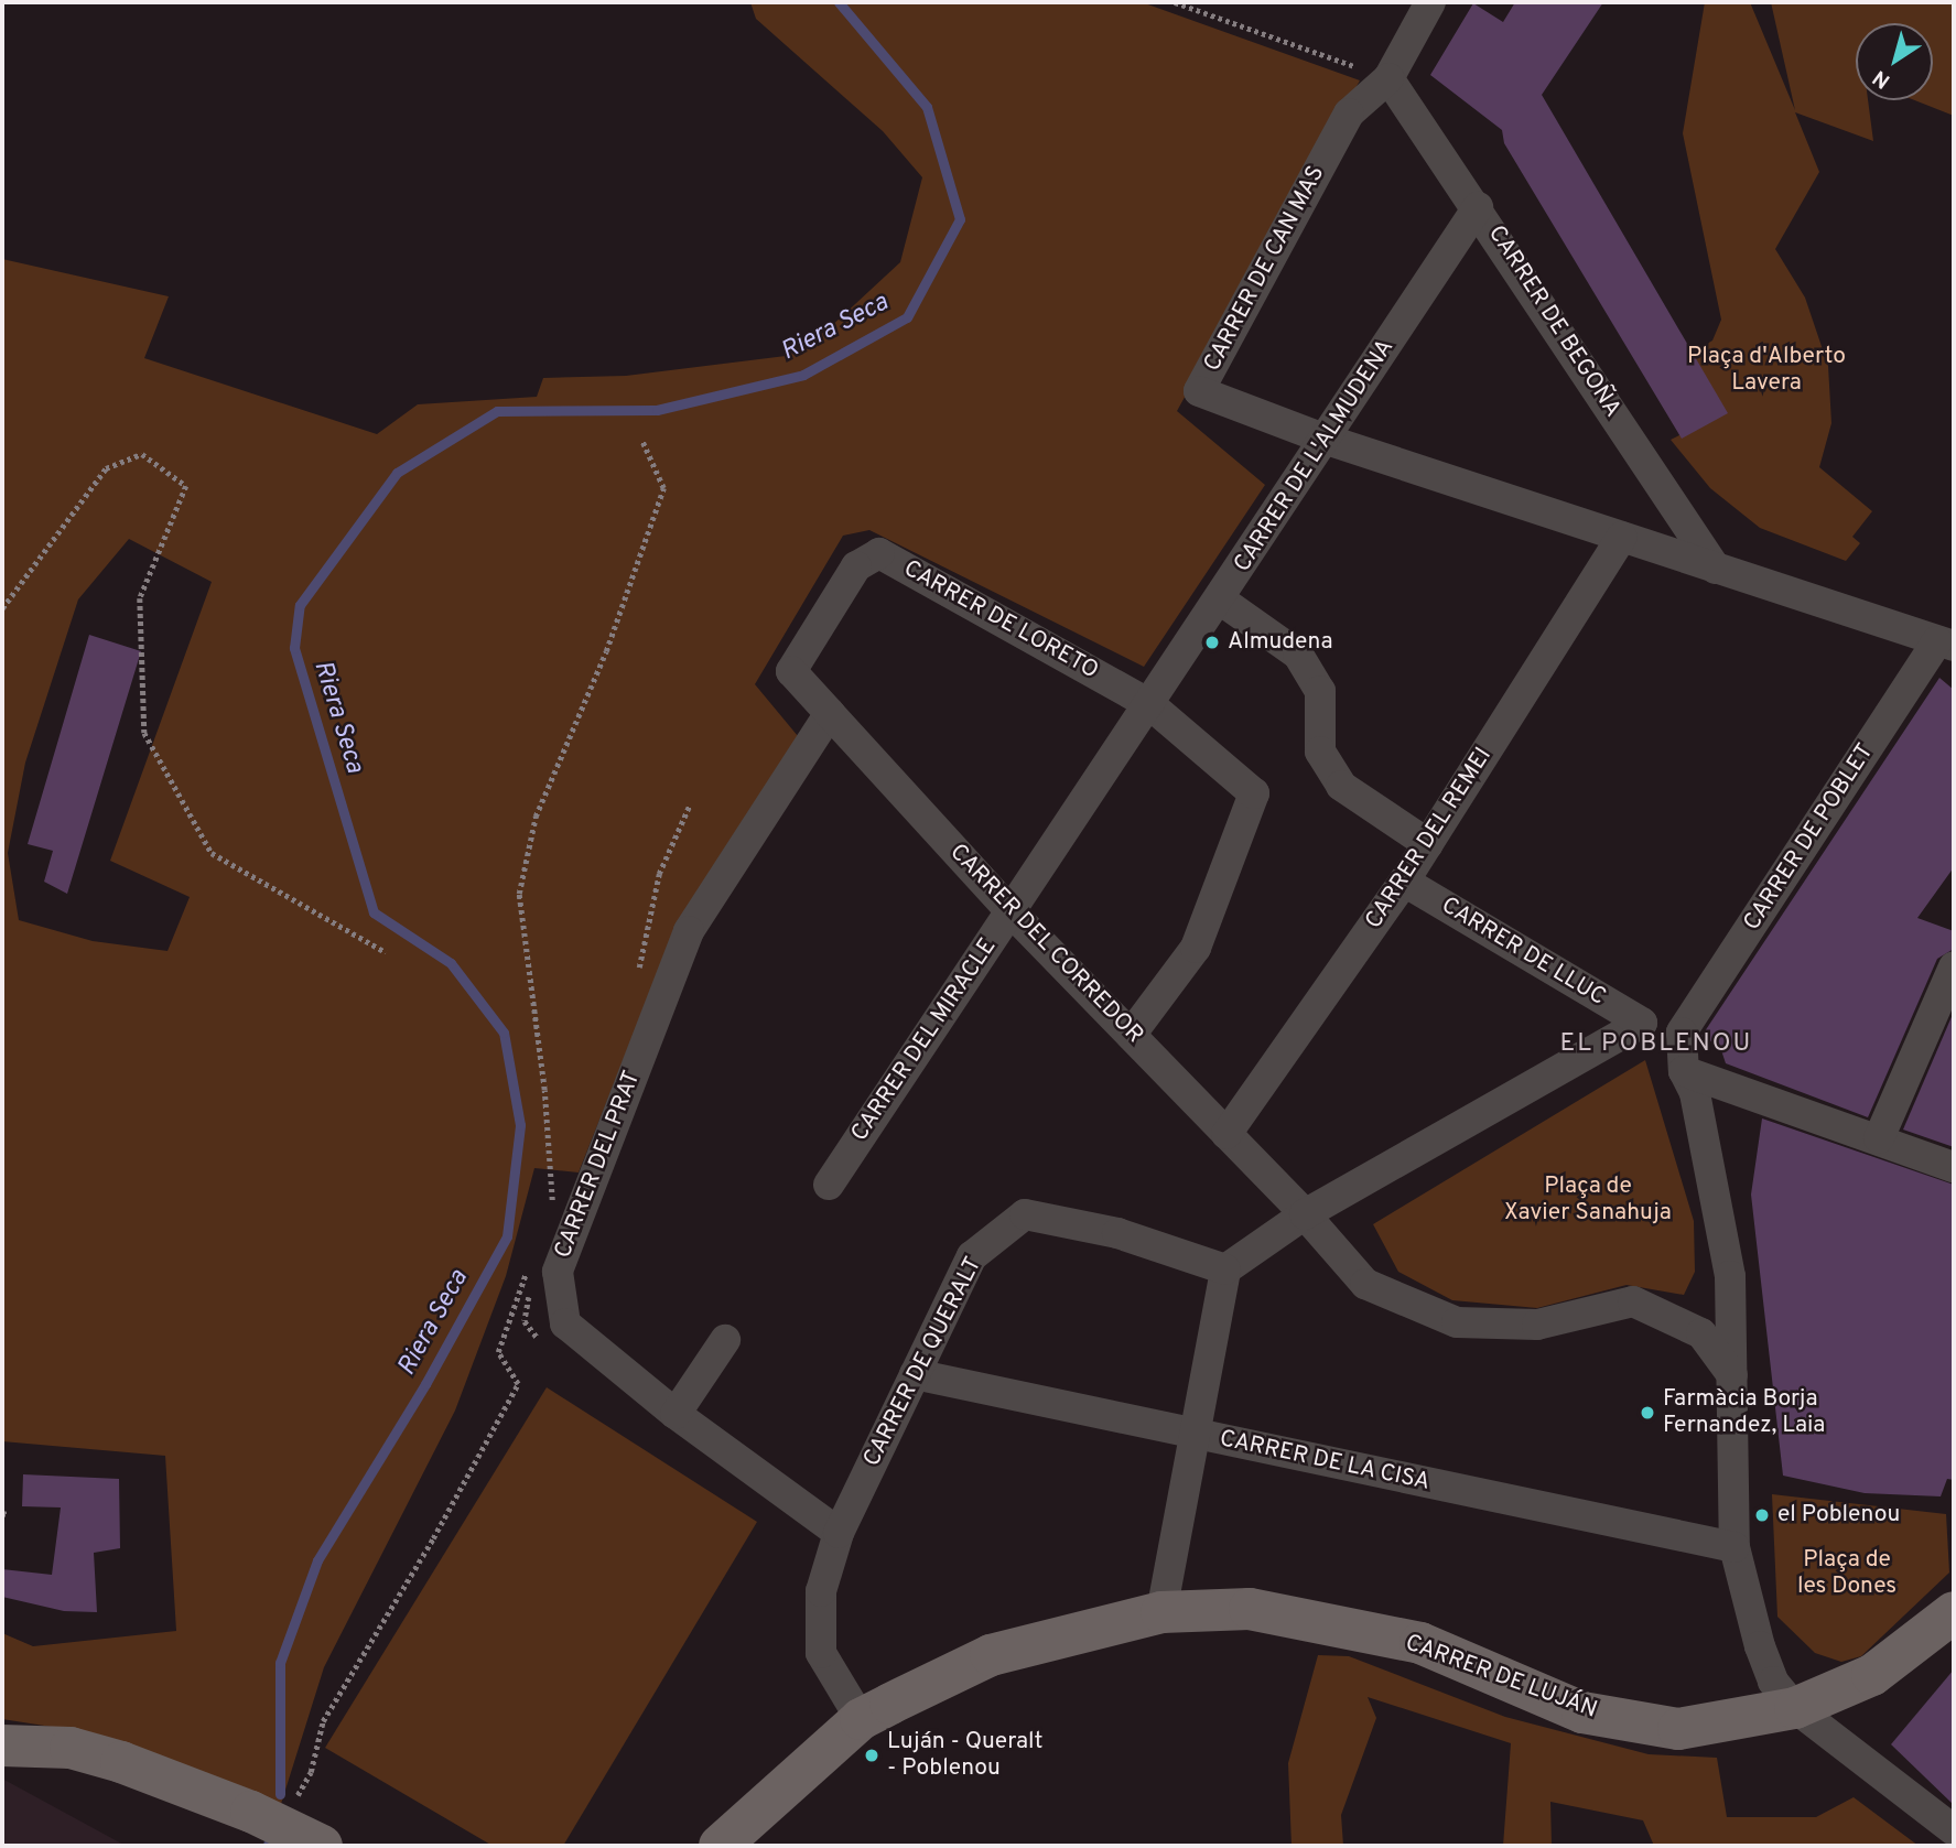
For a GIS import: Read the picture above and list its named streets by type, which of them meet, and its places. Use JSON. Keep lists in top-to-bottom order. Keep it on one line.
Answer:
{"streets":{"street":["CARRER DE CAN MAS","CARRER DE BEGOÑA","CARRER DE L'ALMUDENA","CARRER DE LORETO","CARRER DE POBLET","CARRER DEL REMEI","CARRER DEL CORREDOR","CARRER DE LLUC","CARRER DEL MIRACLE","CARRER DEL PRAT","CARRER DE QUERALT","CARRER DE LA CISA","CARRER DE LUJÁN"]},"crossings":[["CARRER DE CAN MAS","CARRER DE BEGOÑA"],["CARRER DE CAN MAS","CARRER DE L'ALMUDENA"],["CARRER DE BEGOÑA","CARRER DE L'ALMUDENA"],["CARRER DE L'ALMUDENA","CARRER DE LORETO"],["CARRER DE L'ALMUDENA","CARRER DEL MIRACLE"],["CARRER DE LORETO","CARRER DEL CORREDOR"],["CARRER DE LORETO","CARRER DEL MIRACLE"],["CARRER DEL REMEI","CARRER DEL CORREDOR"],["CARRER DEL REMEI","CARRER DE LLUC"],["CARRER DEL CORREDOR","CARRER DE LLUC"],["CARRER DEL CORREDOR","CARRER DEL MIRACLE"],["CARRER DEL CORREDOR","CARRER DEL PRAT"],["CARRER DEL PRAT","CARRER DE QUERALT"],["CARRER DE QUERALT","CARRER DE LA CISA"],["CARRER DE QUERALT","CARRER DE LUJÁN"]],"districts":["EL POBLENOU"],"water":["Riera Seca"],"parks":["Plaça d'Alberto Lavera","Plaça de Xavier Sanahuja","Plaça de les Dones"],"places":["Almudena","Farmàcia Borja Fernandez, Laia","el Poblenou","Luján - Queralt - Poblenou"],"north":"bottom left"}
